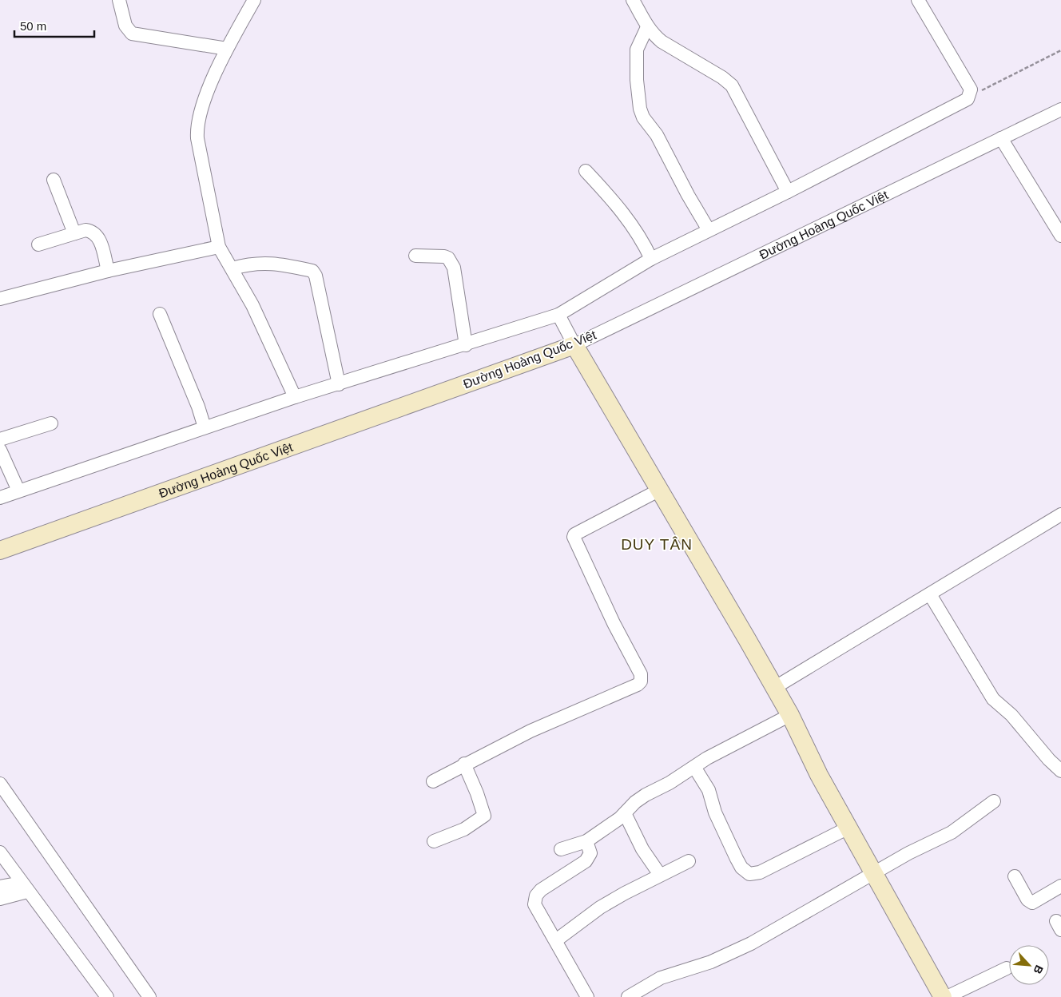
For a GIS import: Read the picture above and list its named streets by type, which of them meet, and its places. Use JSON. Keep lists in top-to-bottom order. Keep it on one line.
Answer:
{"streets":{"street":["Đường Hoàng Quốc Việt"]},"districts":["DUY TÂN"],"scale_bar":"50 m","north":"bottom right"}
